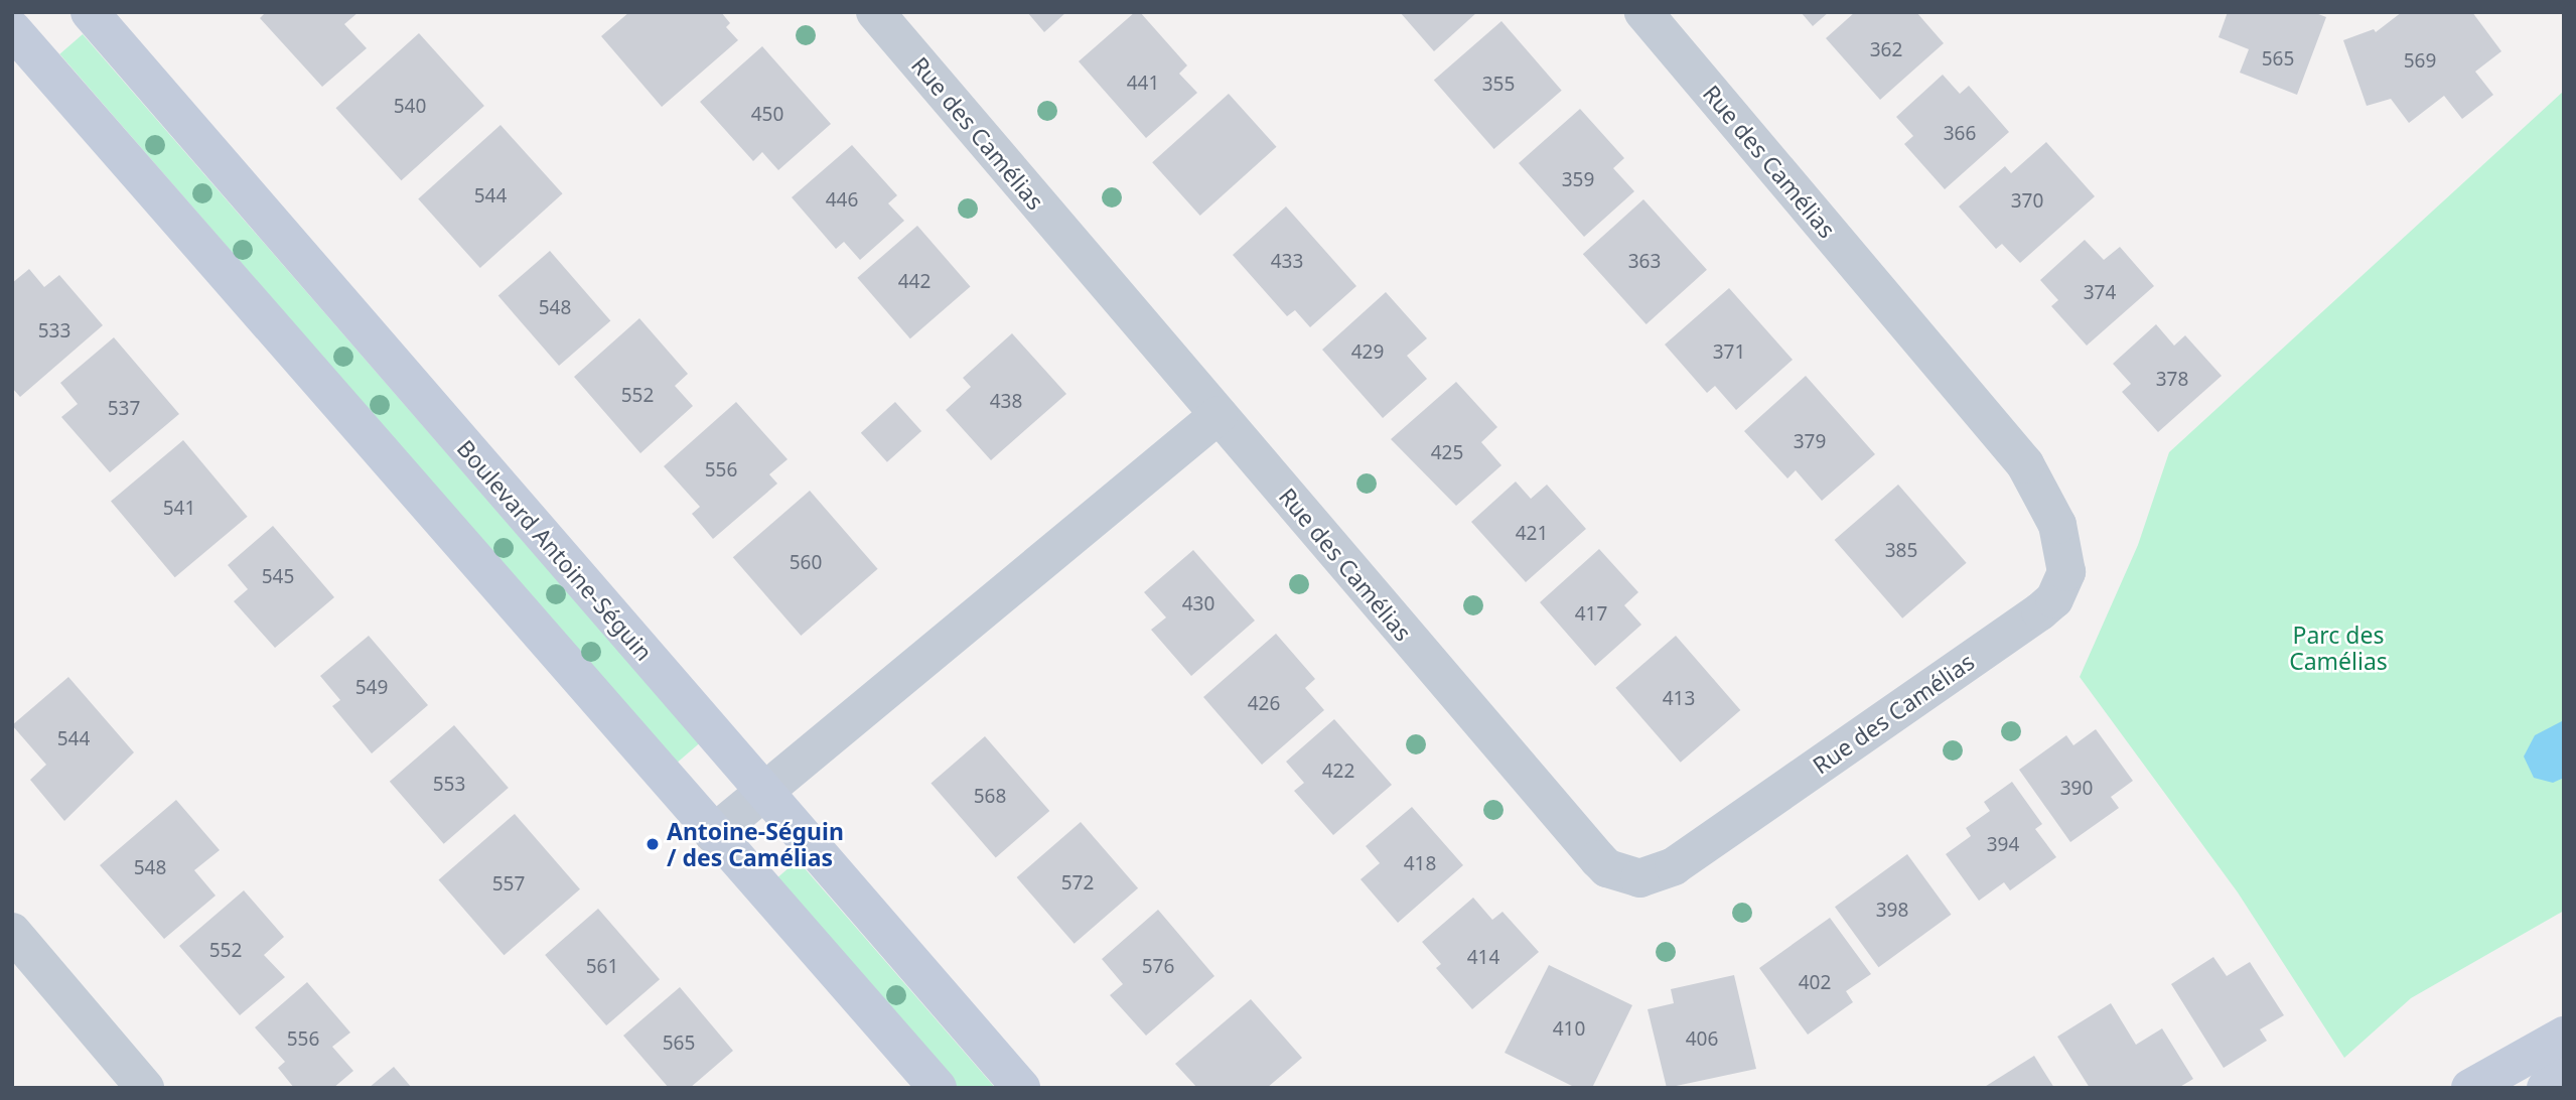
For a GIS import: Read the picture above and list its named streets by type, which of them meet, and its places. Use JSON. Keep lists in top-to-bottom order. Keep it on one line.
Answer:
{"streets":{"street":["Rue des Camélias","Boulevard Antoine-Séguin"]},"parks":["Parc des Camélias"],"places":["Antoine-Séguin / des Camélias"],"house_numbers":["362","565","569","441","355","540","450","366","359","544","446","370","433","363","442","374","548","533","429","371","378","552","438","537","379","425","556","541","421","385","560","545","430","417","549","413","426","544","422","553","390","568","394","418","548","572","557","398","552","414","561","576","402","410","556","406","565"]}
